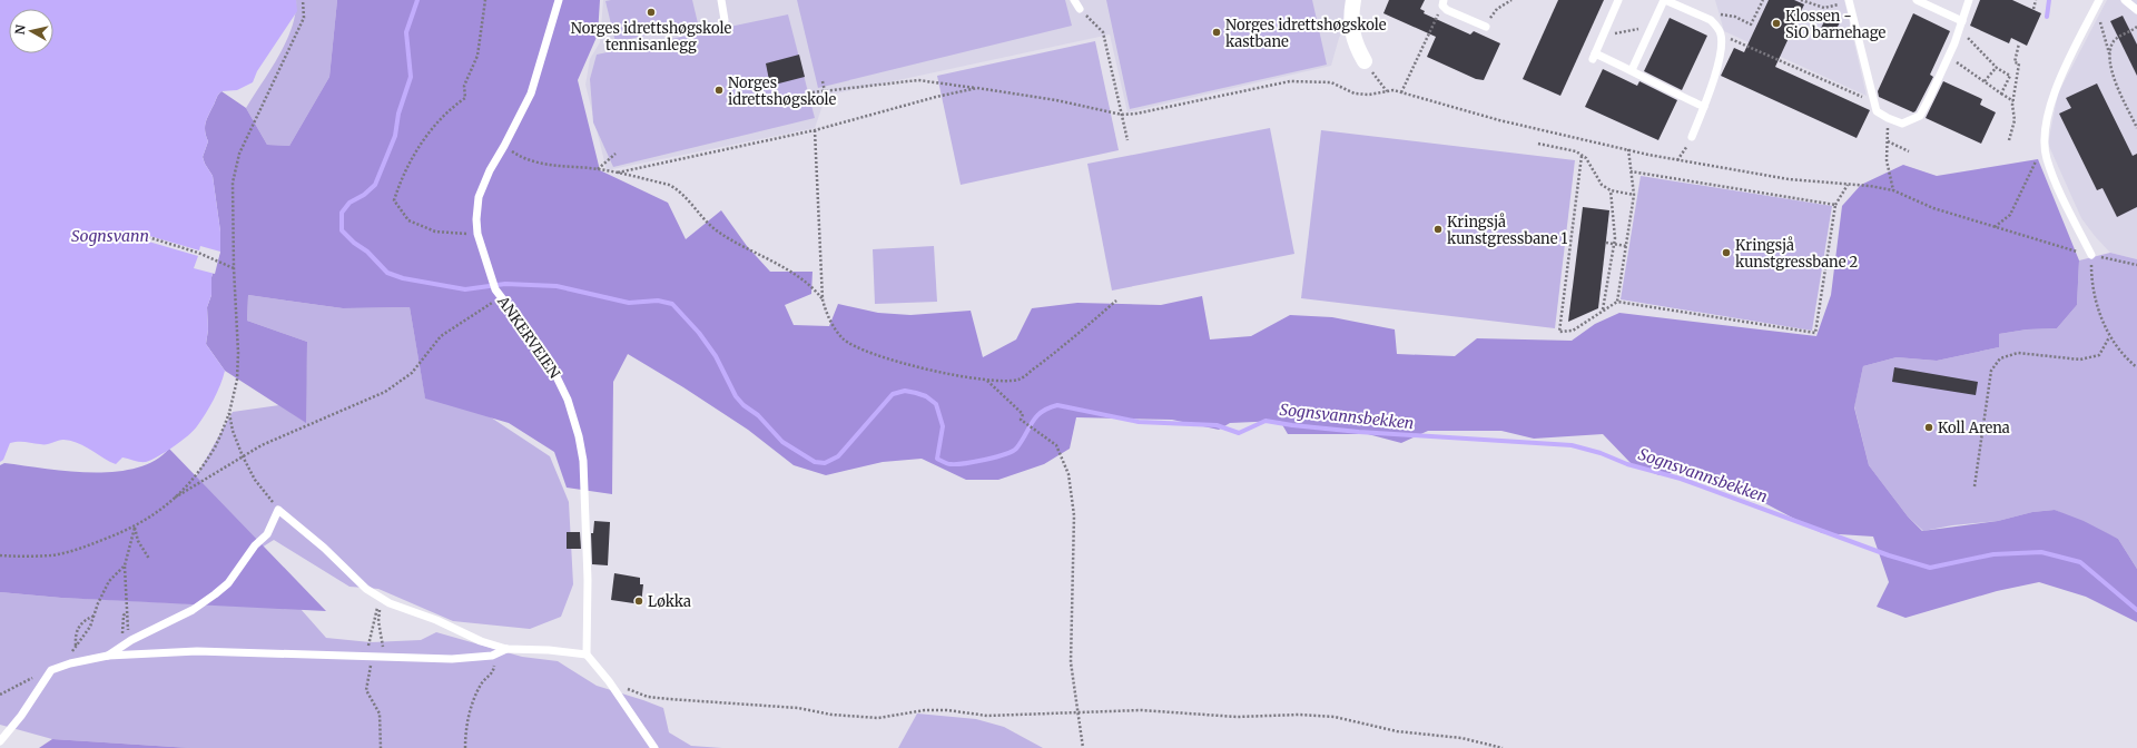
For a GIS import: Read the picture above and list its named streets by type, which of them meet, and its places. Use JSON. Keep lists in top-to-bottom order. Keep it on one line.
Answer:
{"streets":{"lane":["ANKERVEIEN"]},"water":["Sognsvann","Sognsvannsbekken"],"places":["Norges idrettshøgskole tennisanlegg","Klossen - SiO barnehage","Norges idrettshøgskole kastbane","Norges idrettshøgskole","Kringsjå kunstgressbane 1","Kringsjå kunstgressbane 2","Koll Arena","Løkka"],"north":"left"}
